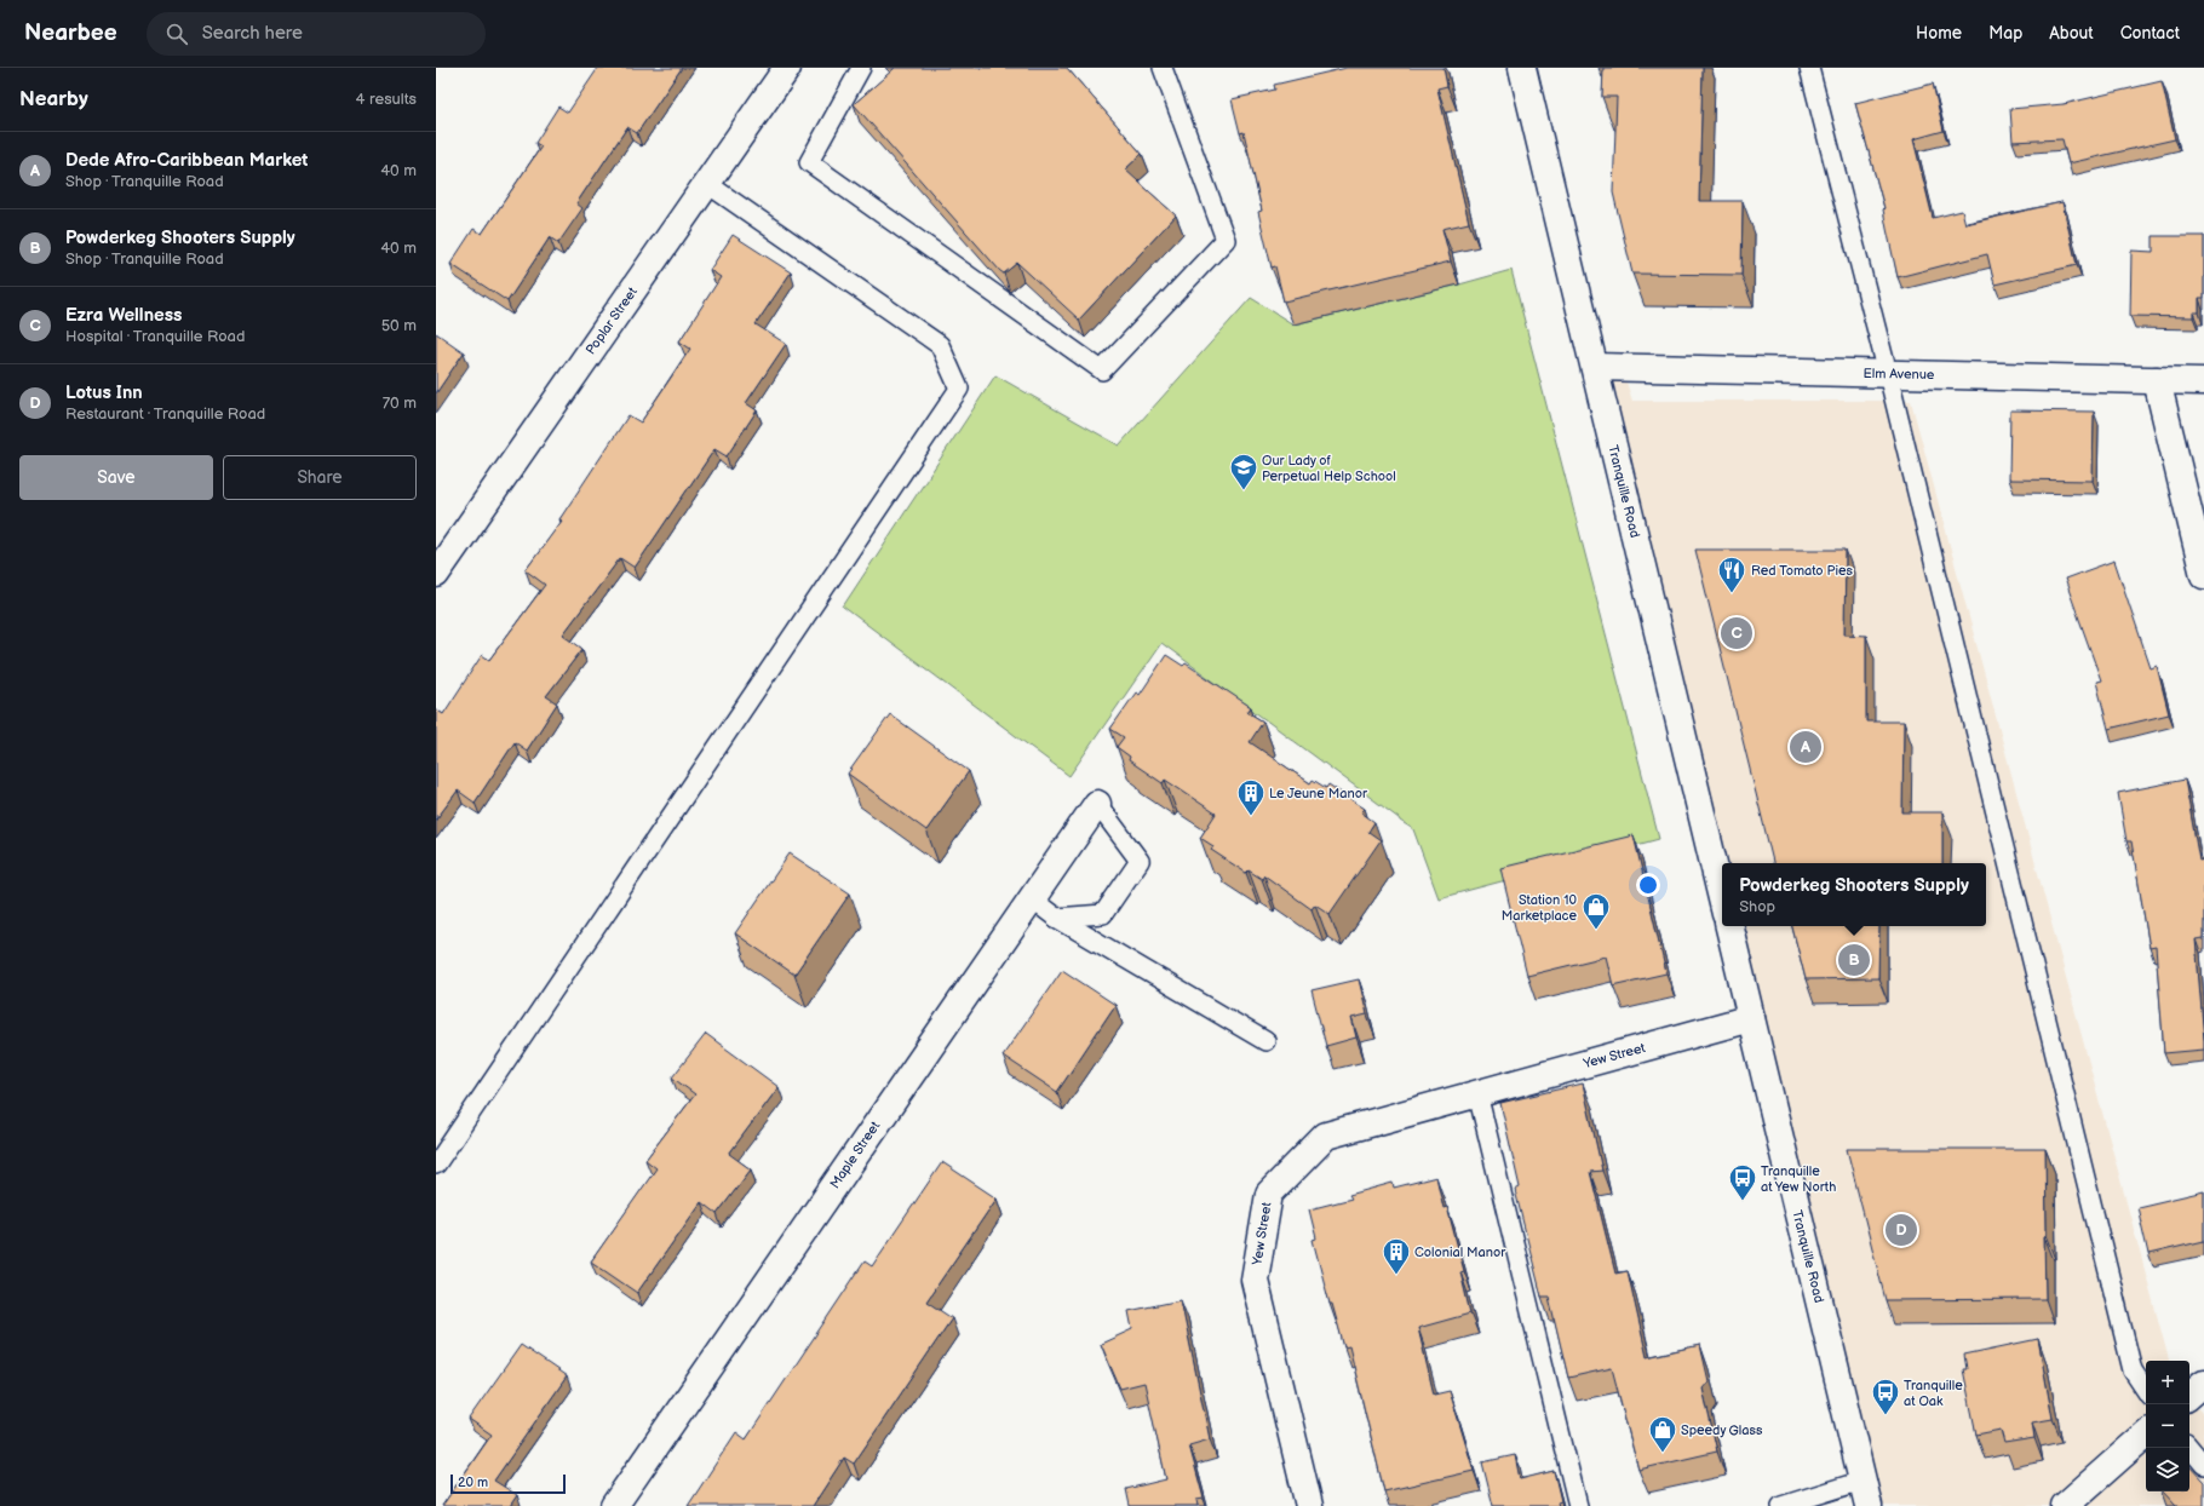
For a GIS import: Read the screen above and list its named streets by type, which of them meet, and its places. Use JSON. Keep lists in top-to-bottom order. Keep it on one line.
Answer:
{"streets":{"street":["Poplar Street","Elm Avenue","Tranquille Road","Yew Street","Maple Street"]},"crossings":[["Elm Avenue","Tranquille Road"],["Tranquille Road","Yew Street"]],"places":{"school or university":["Our Lady of Perpetual Help School"],"restaurant":["Red Tomato Pies"],"building":["Le Jeune Manor","Colonial Manor"],"shop":["Station 10 Marketplace","Speedy Glass"],"bus stop":["Tranquille at Yew North","Tranquille at Oak"]},"scale_bar":"20 m","page":{"header":"Nearbee","search":"Search here","nav":["Home","Map","About","Contact"],"heading":["Nearby","4 results"],"list":[{"mark":"A","name":"Dede Afro-Caribbean Market","note":"Shop · Tranquille Road","value":"40 m"},{"mark":"B","name":"Powderkeg Shooters Supply","note":"Shop · Tranquille Road","value":"40 m"},{"mark":"C","name":"Ezra Wellness","note":"Hospital · Tranquille Road","value":"50 m"},{"mark":"D","name":"Lotus Inn","note":"Restaurant · Tranquille Road","value":"70 m"}],"buttons":["Save","Share"],"pins":["C","A","B","D"],"popup":["Powderkeg Shooters Supply","Shop"],"map_buttons":["+","−"],"scale":"20 m"}}
